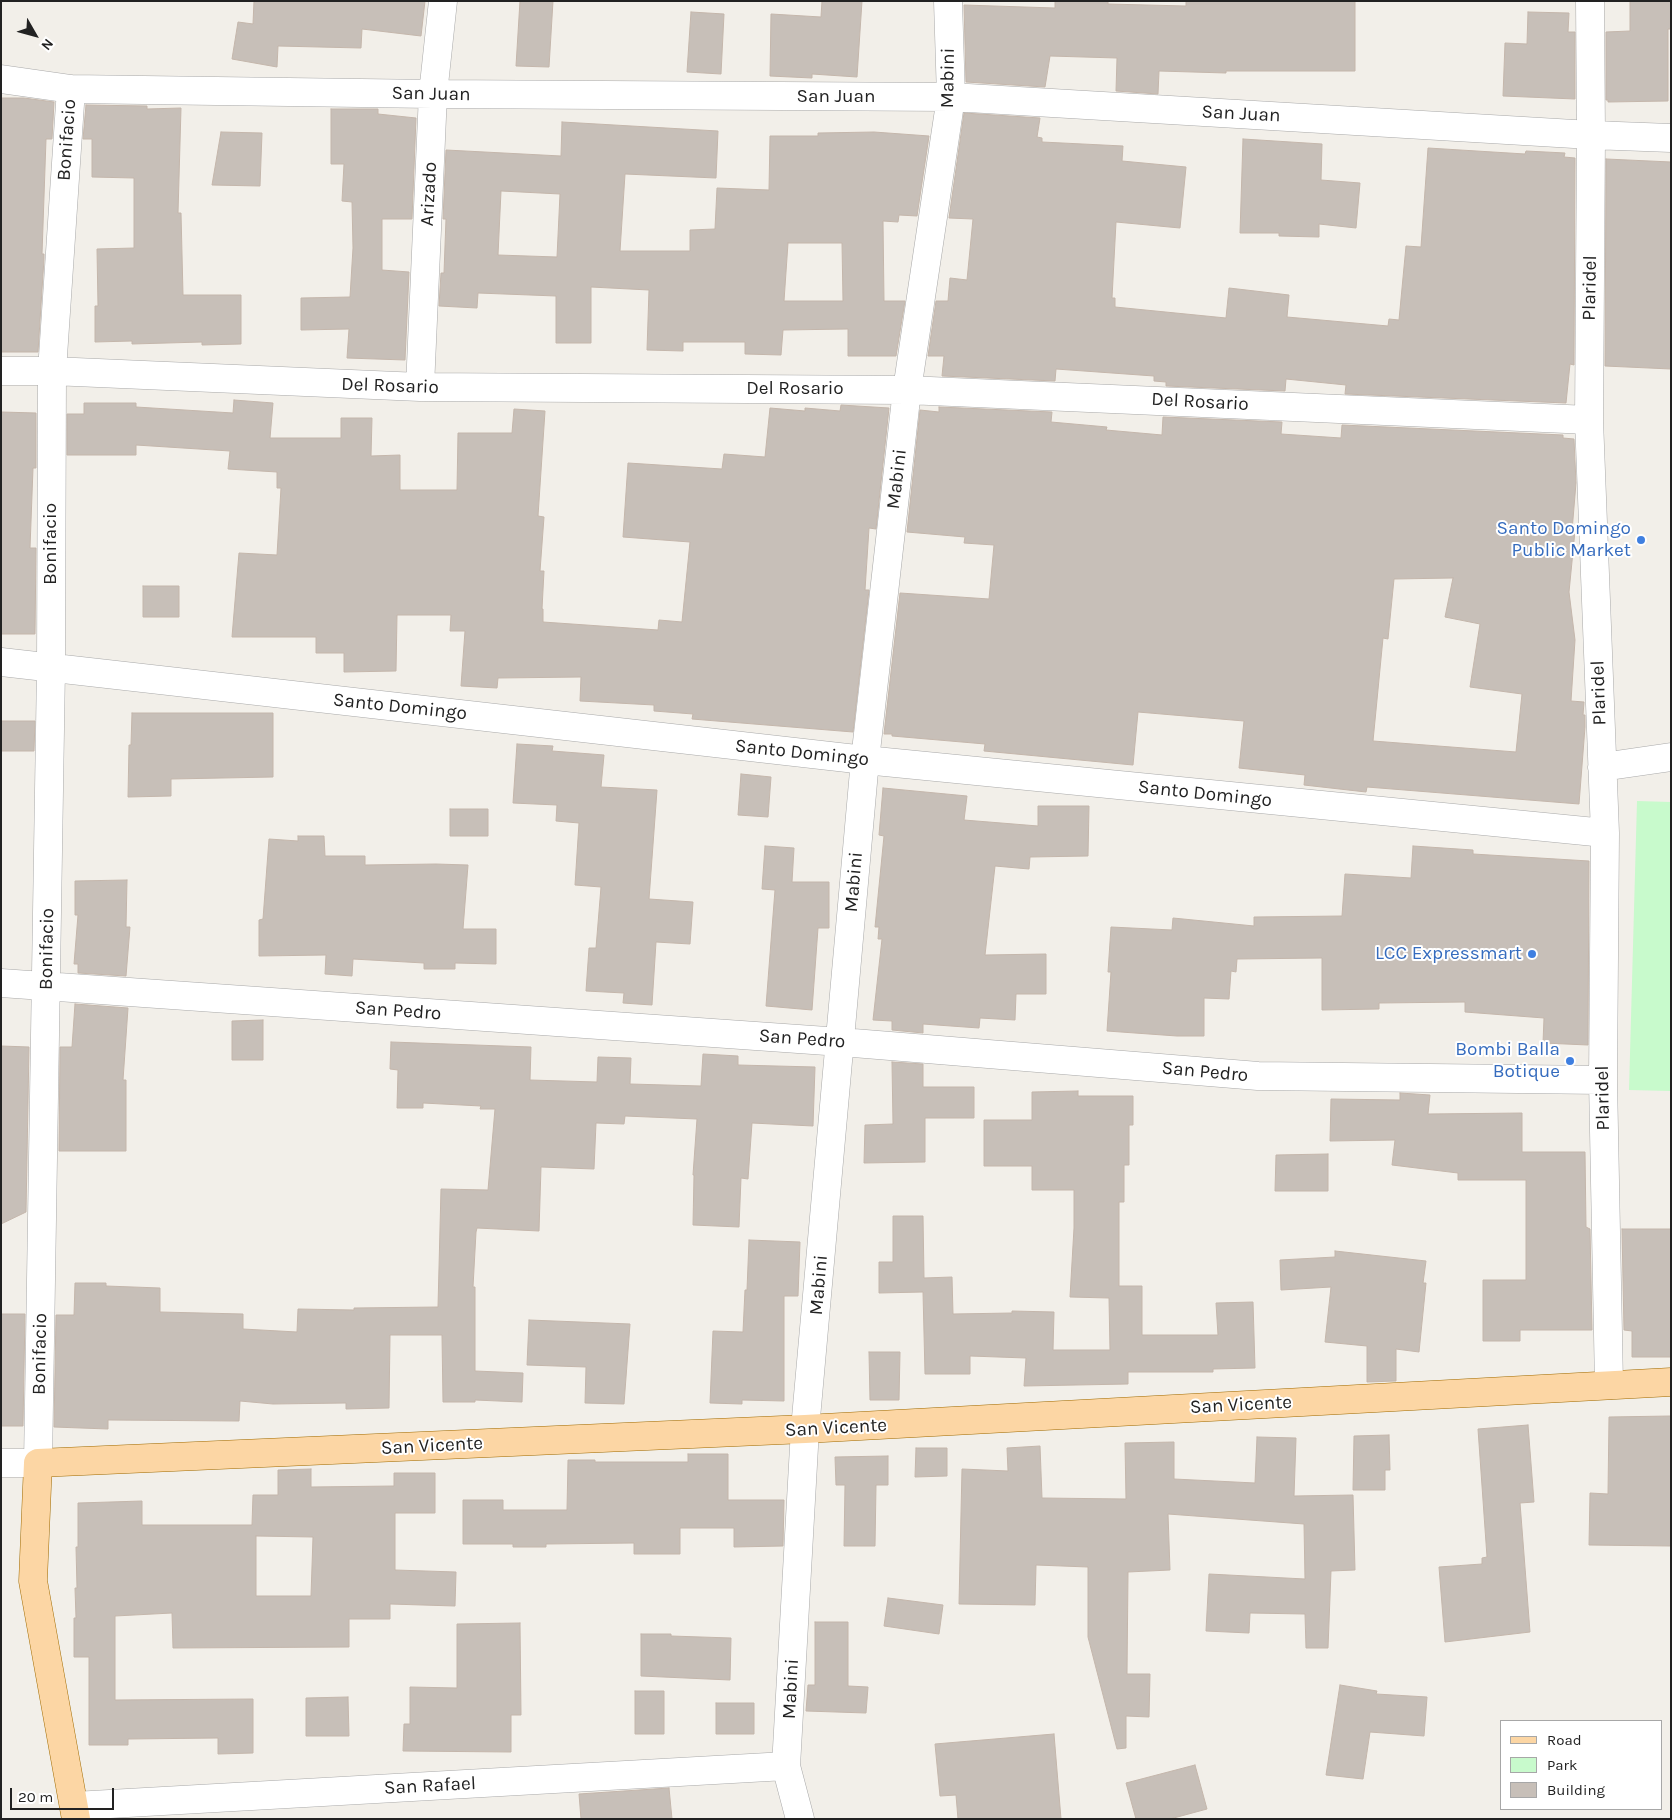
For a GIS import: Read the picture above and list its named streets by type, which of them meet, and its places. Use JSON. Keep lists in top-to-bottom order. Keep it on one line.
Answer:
{"streets":{"main road":["Bonifacio","San Vicente"],"street":["Mabini","San Juan","Arizado","Plaridel","Del Rosario","Santo Domingo","San Pedro","San Rafael"]},"crossings":[["Mabini","San Juan"],["Mabini","Del Rosario"],["Mabini","Santo Domingo"],["Mabini","San Pedro"],["Mabini","San Vicente"],["Mabini","San Rafael"],["San Juan","Bonifacio"],["San Juan","Arizado"],["San Juan","Plaridel"],["Bonifacio","Del Rosario"],["Bonifacio","Santo Domingo"],["Bonifacio","San Pedro"],["Bonifacio","San Vicente"],["Bonifacio","San Rafael"],["Arizado","Del Rosario"],["Plaridel","Del Rosario"],["Plaridel","Santo Domingo"],["Plaridel","San Pedro"],["Plaridel","San Vicente"]],"places":["Santo Domingo Public Market","LCC Expressmart","Bombi Balla Botique"],"legend":["Road","Park","Building"],"scale_bar":"20 m","north":"bottom right"}
